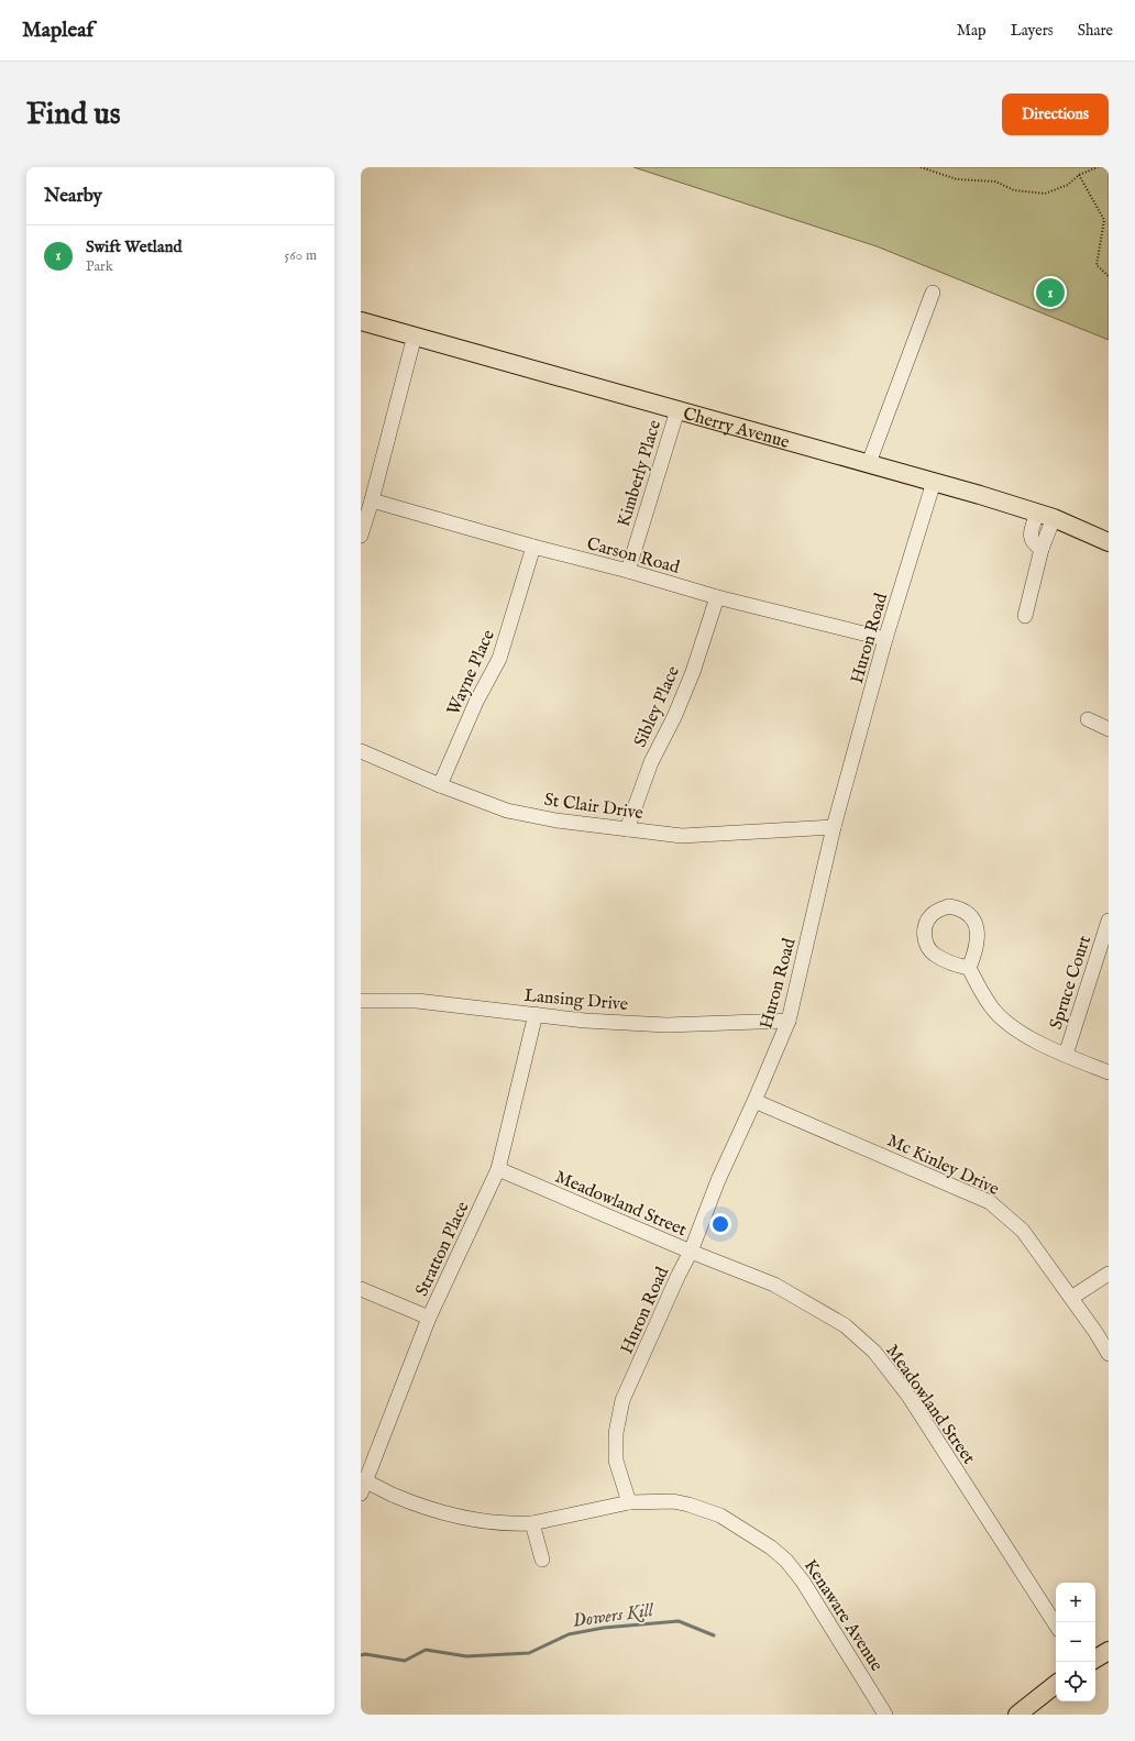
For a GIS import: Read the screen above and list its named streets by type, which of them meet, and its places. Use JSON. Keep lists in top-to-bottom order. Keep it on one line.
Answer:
{"streets":{"main road":["Cherry Avenue"],"street":["Kimberly Place","Carson Road","Huron Road","Wayne Place","Sibley Place","St Clair Drive","Spruce Court","Lansing Drive","Mc Kinley Drive","Meadowland Street","Stratton Place","Kenaware Avenue"]},"crossings":[["Cherry Avenue","Kimberly Place"],["Cherry Avenue","Huron Road"],["Kimberly Place","Carson Road"],["Carson Road","Huron Road"],["Carson Road","Wayne Place"],["Carson Road","Sibley Place"],["Huron Road","St Clair Drive"],["Huron Road","Lansing Drive"],["Huron Road","Mc Kinley Drive"],["Huron Road","Meadowland Street"],["Huron Road","Kenaware Avenue"],["Wayne Place","St Clair Drive"],["Sibley Place","St Clair Drive"],["Lansing Drive","Stratton Place"],["Meadowland Street","Stratton Place"],["Stratton Place","Kenaware Avenue"]],"water":["Dowers Kill"],"page":{"header":"Mapleaf","nav":["Map","Layers","Share"],"buttons":"Directions","title":"Find us","heading":"Nearby","list":[{"mark":"1","name":"Swift Wetland","note":"Park","value":"560 m"}],"pins":"1","map_buttons":["+","−"]}}
